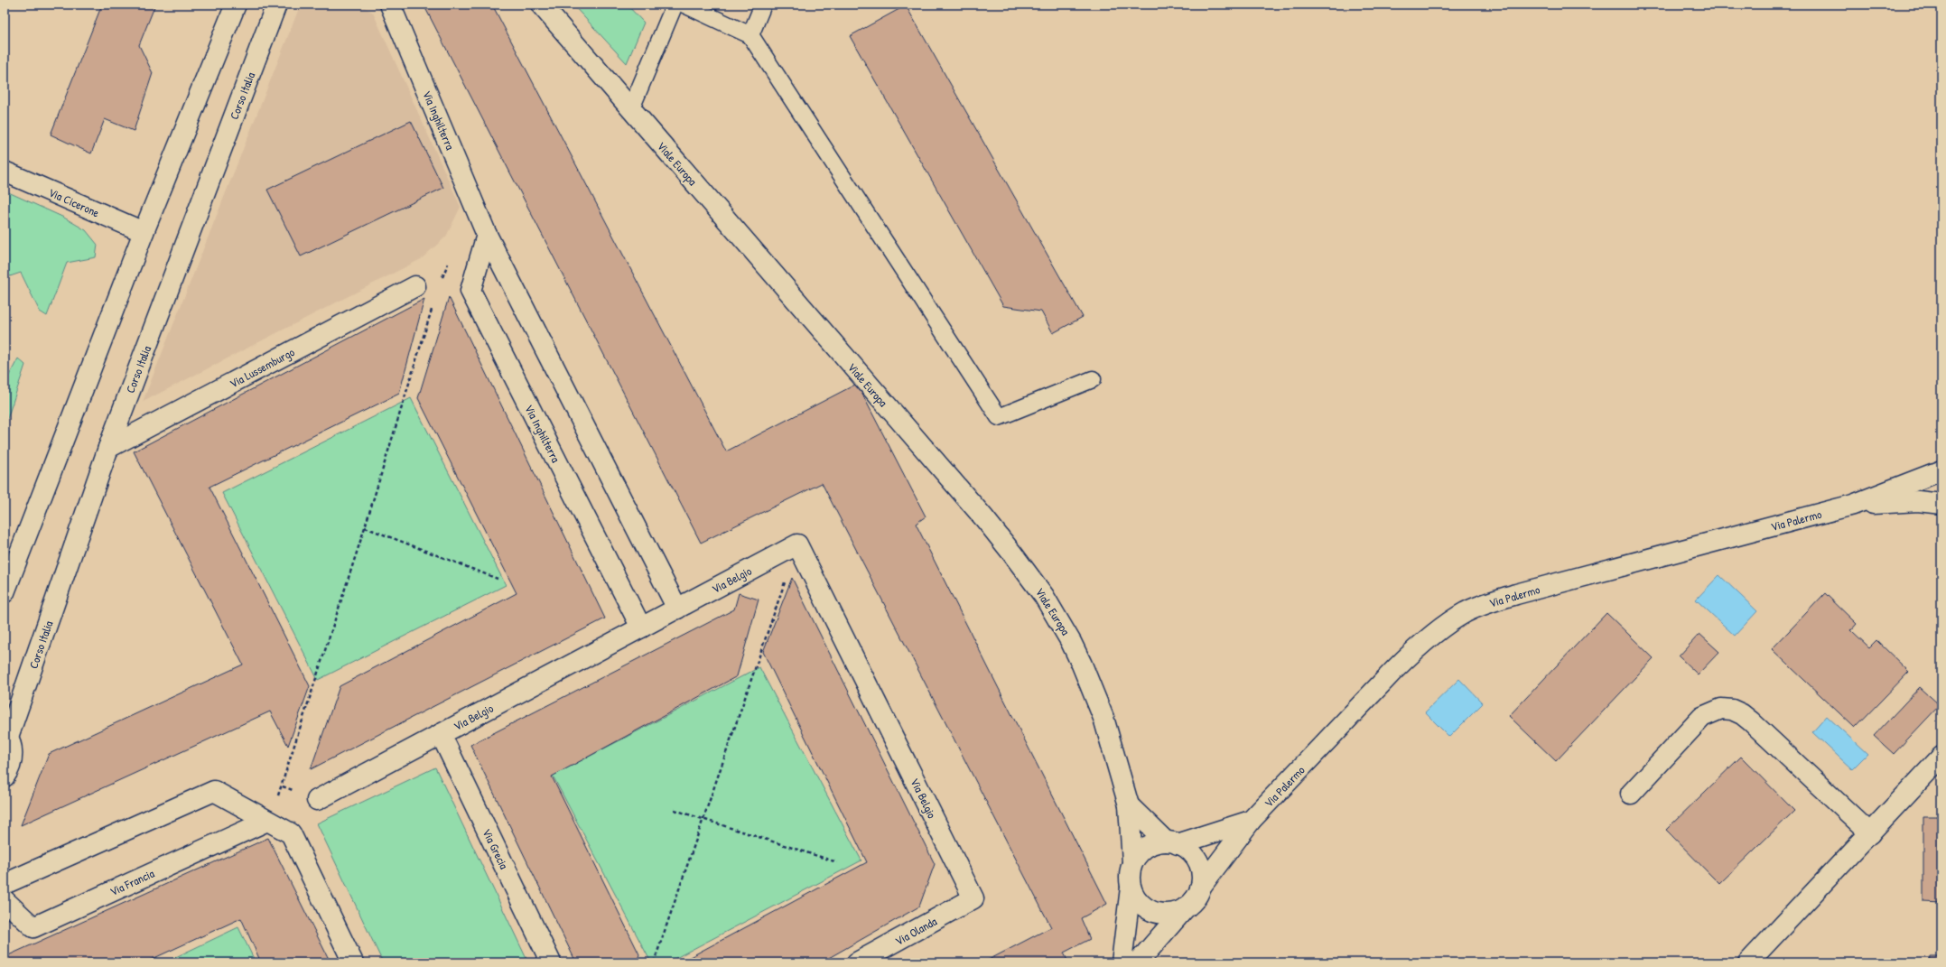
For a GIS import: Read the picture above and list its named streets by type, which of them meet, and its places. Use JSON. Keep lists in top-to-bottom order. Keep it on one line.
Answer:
{"streets":{"street":["Corso Italia","Via Inghilterra","Viale Europa","Via Cicerone","Via Lussemburgo","Via Palermo","Via Belgio","Via Grecia","Via Francia","Via Olanda"]},"crossings":[["Corso Italia","Via Lussemburgo"],["Via Inghilterra","Via Belgio"],["Viale Europa","Via Palermo"],["Via Belgio","Via Grecia"],["Via Belgio","Via Olanda"]]}
